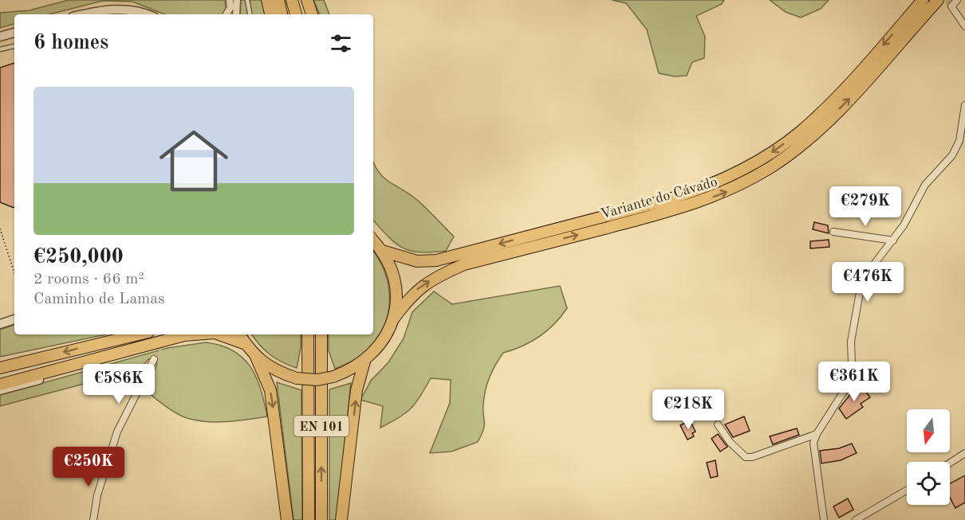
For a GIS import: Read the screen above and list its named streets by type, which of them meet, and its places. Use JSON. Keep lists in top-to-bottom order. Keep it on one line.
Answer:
{"streets":{"main road":["Variante do Cávado","EN 101"]},"north":"bottom","page":{"heading":"6 homes","list":[{"name":"€250,000","note":"2 rooms · 66 m² · Caminho de Lamas"}],"price":["€279K","€476K","€361K","€586K","€218K","€250K"]}}
